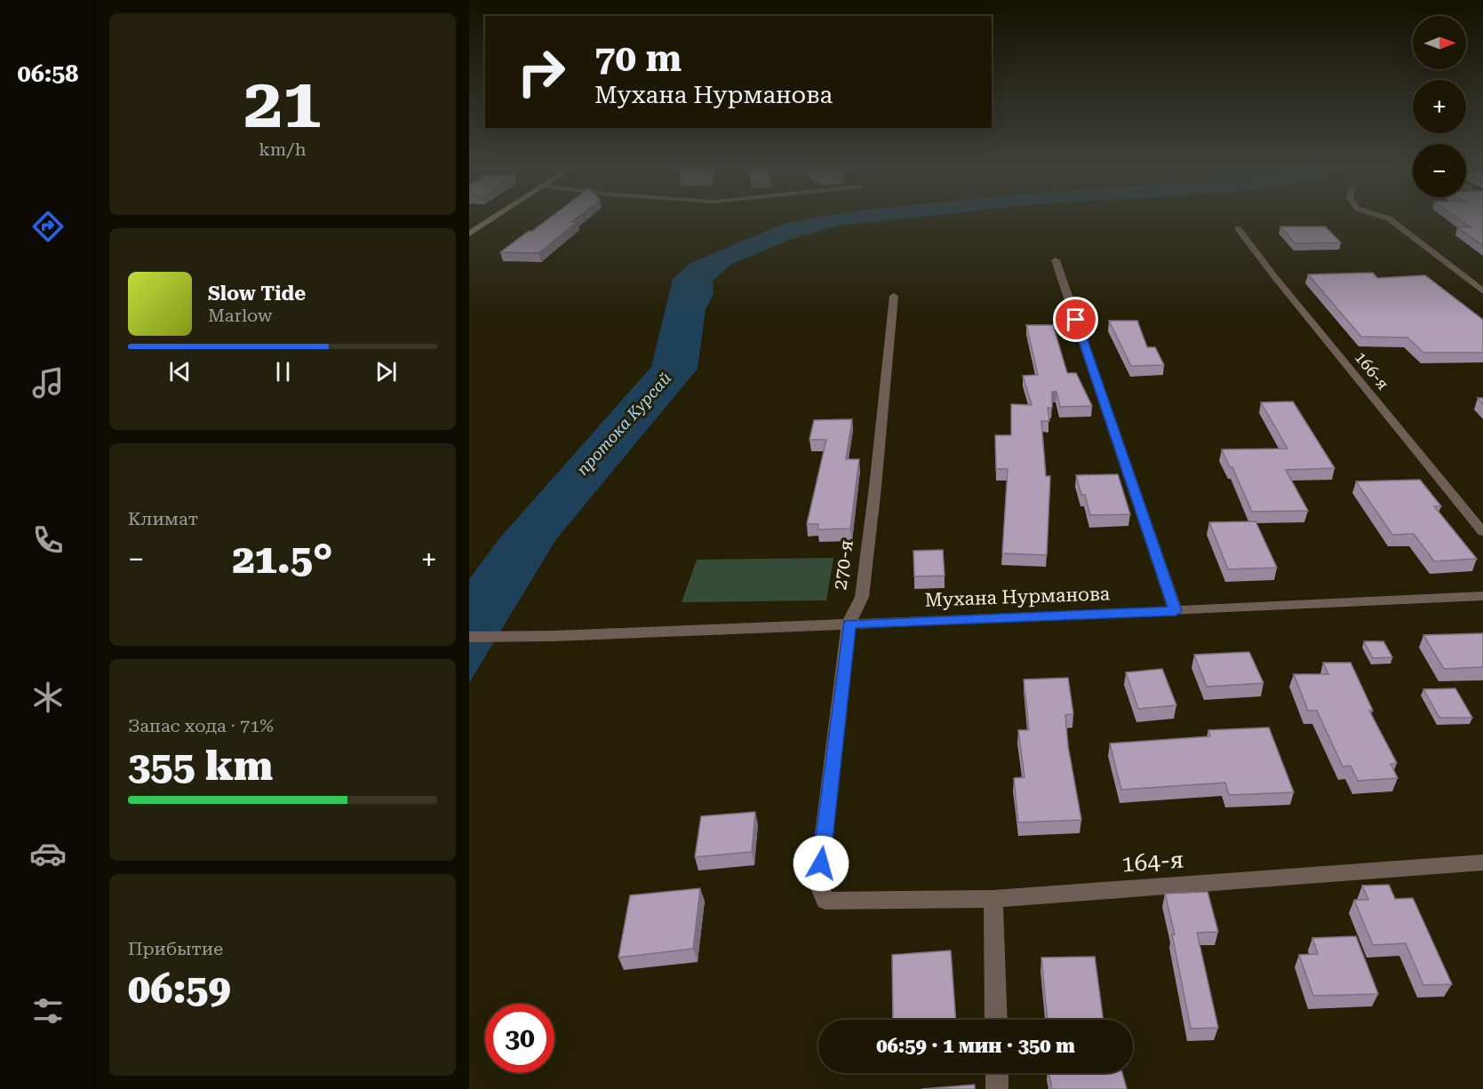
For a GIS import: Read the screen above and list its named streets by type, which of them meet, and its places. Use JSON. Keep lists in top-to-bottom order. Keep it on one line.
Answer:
{"streets":{"street":["166-я","270-я","Мухана Нурманова","164-я"]},"crossings":[["270-я","Мухана Нурманова"],["270-я","164-я"]],"water":["протока Курсай"],"north":"right","page":{"tabs":"06:58","tile":[["21","km/h"],"Климат",["Запас хода · 71%","355 km"],["Прибытие","06:59"]],"map_buttons":["+","−"],"turn":["70 m","Мухана Нурманова"],"song":["Slow Tide","Marlow"],"heat":["−","21.5°","+"],"limit":"30","trip":"06:59 · 1 мин · 350 m"}}
